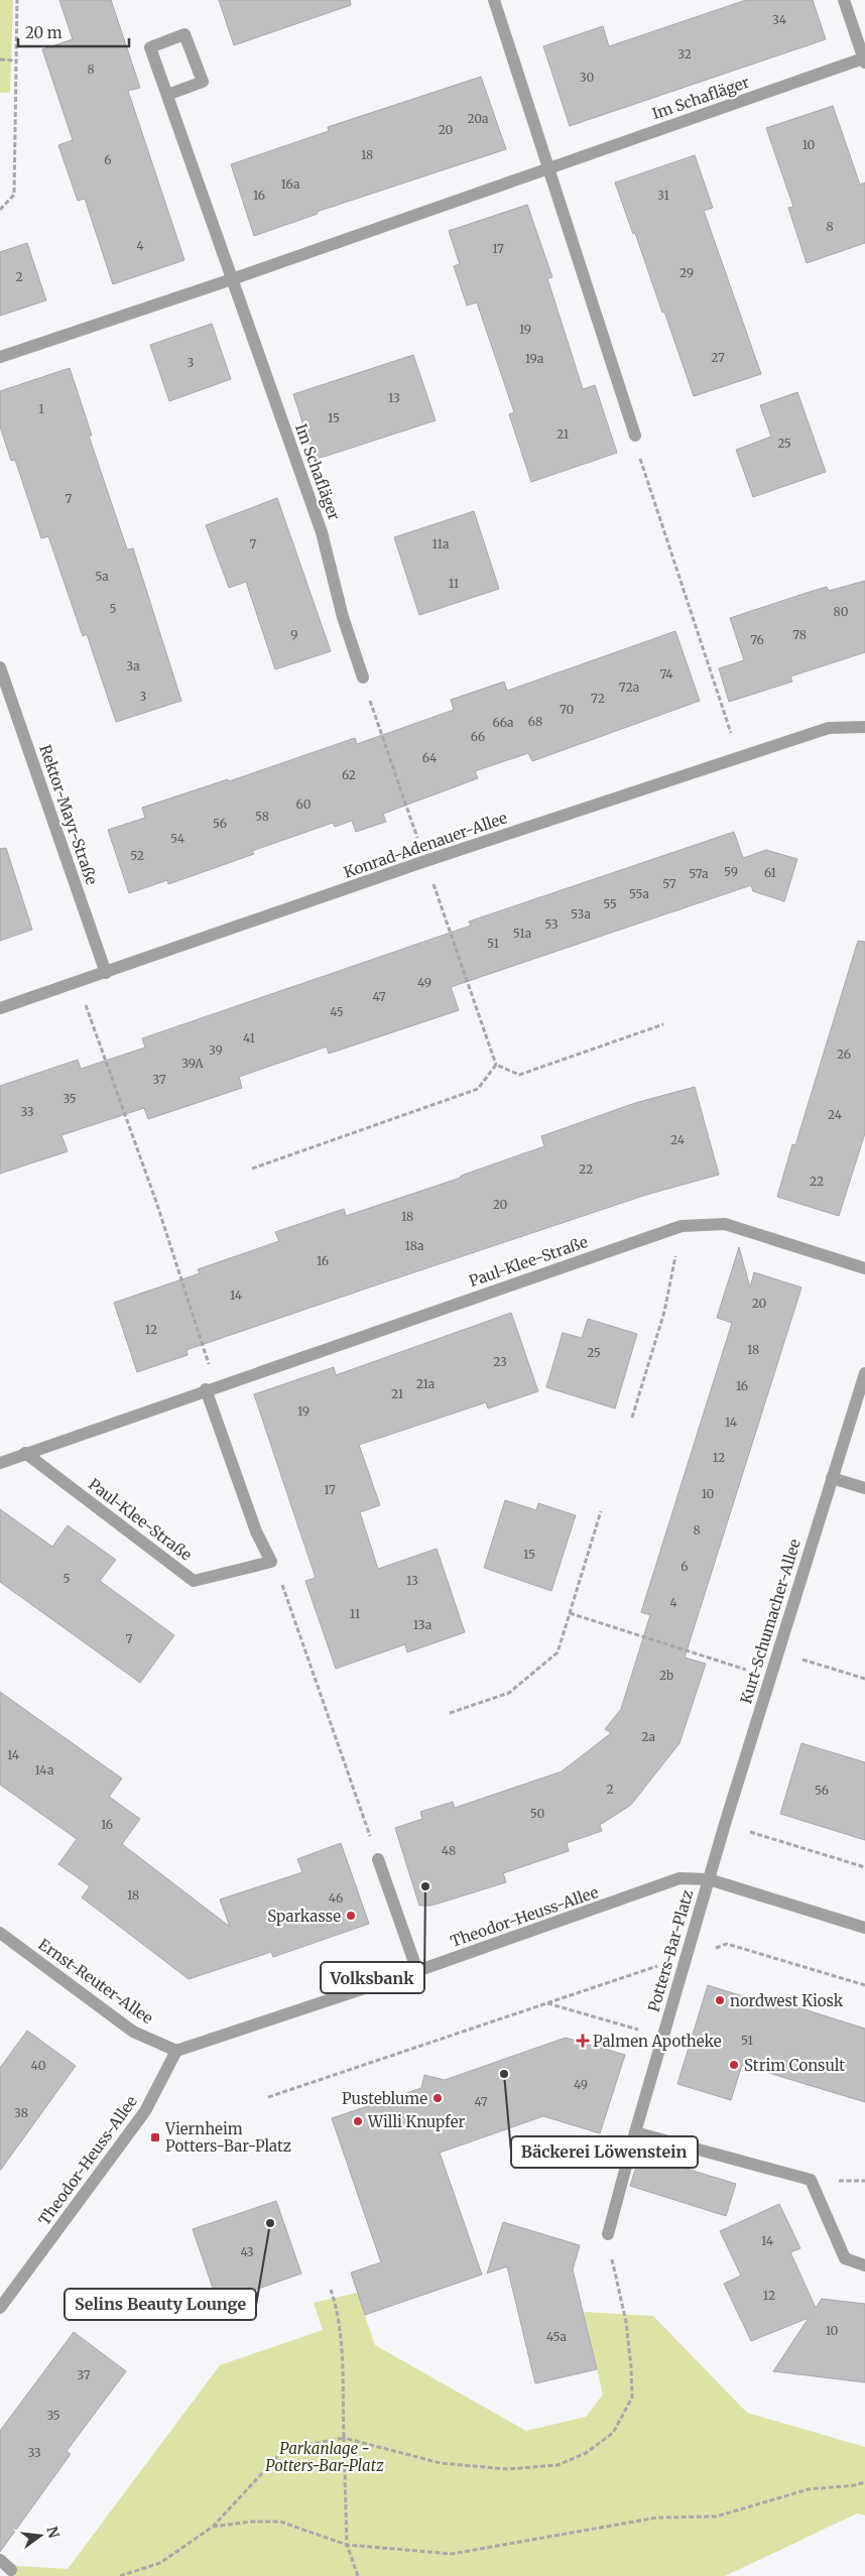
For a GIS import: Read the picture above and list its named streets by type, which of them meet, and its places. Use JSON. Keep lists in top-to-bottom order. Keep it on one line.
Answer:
{"streets":{"street":["Im Schafläger","Rektor-Mayr-Straße","Konrad-Adenauer-Allee","Paul-Klee-Straße","Kurt-Schumacher-Allee","Theodor-Heuss-Allee","Potters-Bar-Platz","Ernst-Reuter-Allee"]},"crossings":[["Rektor-Mayr-Straße","Konrad-Adenauer-Allee"],["Kurt-Schumacher-Allee","Theodor-Heuss-Allee"],["Kurt-Schumacher-Allee","Potters-Bar-Platz"],["Theodor-Heuss-Allee","Potters-Bar-Platz"],["Theodor-Heuss-Allee","Ernst-Reuter-Allee"]],"parks":["Parkanlage - Potters-Bar-Platz"],"places":{"other":["Volksbank","Sparkasse","nordwest Kiosk","Strim Consult","Bäckerei Löwenstein","Pusteblume","Willi Knupfer","Selins Beauty Lounge"],"health":["Palmen Apotheke"],"transit":["Viernheim Potters-Bar-Platz"]},"house_numbers":["34","32","8","30","20a","20","10","18","6","16a","16","31","8","4","17","29","2","19","27","19a","3","13","1","15","21","25","7","7","11a","5a","11","5","80","9","78","76","3a","74","72a","3","72","70","68","66a","66","64","62","60","58","56","54","52","59","61","57a","57","55a","55","53a","53","51a","51","49","47","45","41","39","26","39A","37","35","33","24","24","22","22","20","18","18a","16","14","20","12","18","25","23","21a","16","21","19","14","12","17","10","8","15","6","5","13","4","11","13a","7","2b","2a","14","14a","2","56","50","16","48","18","46","51","40","49","47","38","14","43","12","10","45a","37","35","33"],"scale_bar":"20 m","north":"right"}
